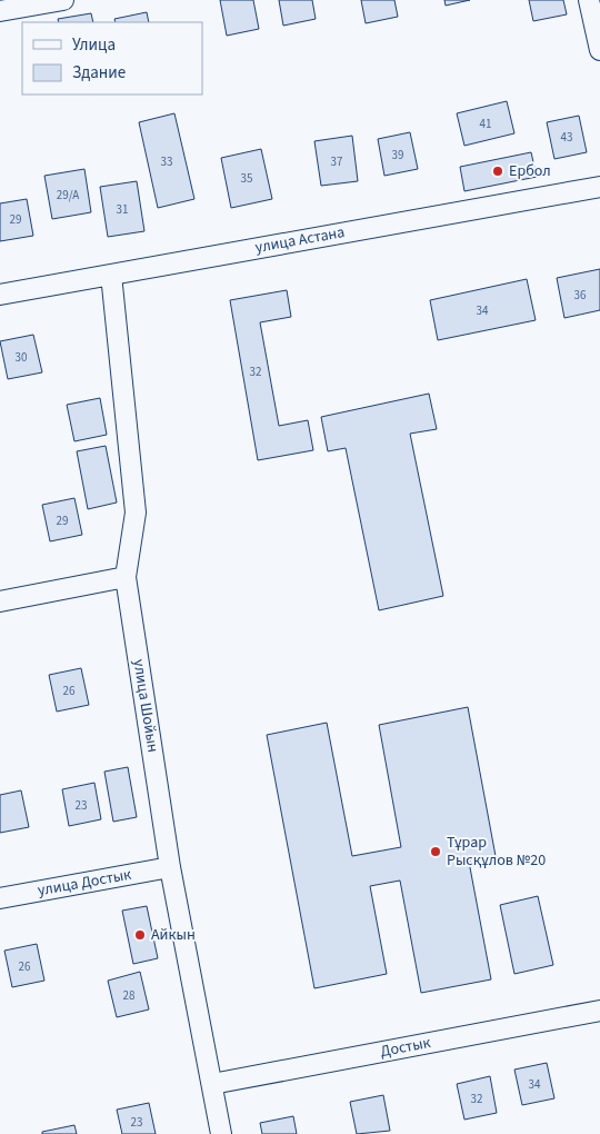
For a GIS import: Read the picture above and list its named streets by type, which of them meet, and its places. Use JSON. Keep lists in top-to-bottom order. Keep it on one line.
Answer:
{"streets":{"street":["улица Астана","улица Шойын","улица Достык","Достык"]},"crossings":[["улица Астана","улица Шойын"],["улица Шойын","улица Достык"],["улица Шойын","Достык"]],"places":["Ербол","Тұрар Рысқұлов №20","Айкын"],"house_numbers":["41","43","39","33","37","35","29/А","31","29","36","34","30","32","29","26","23","26","28","34","32","23"],"legend":["Улица","Здание"]}
